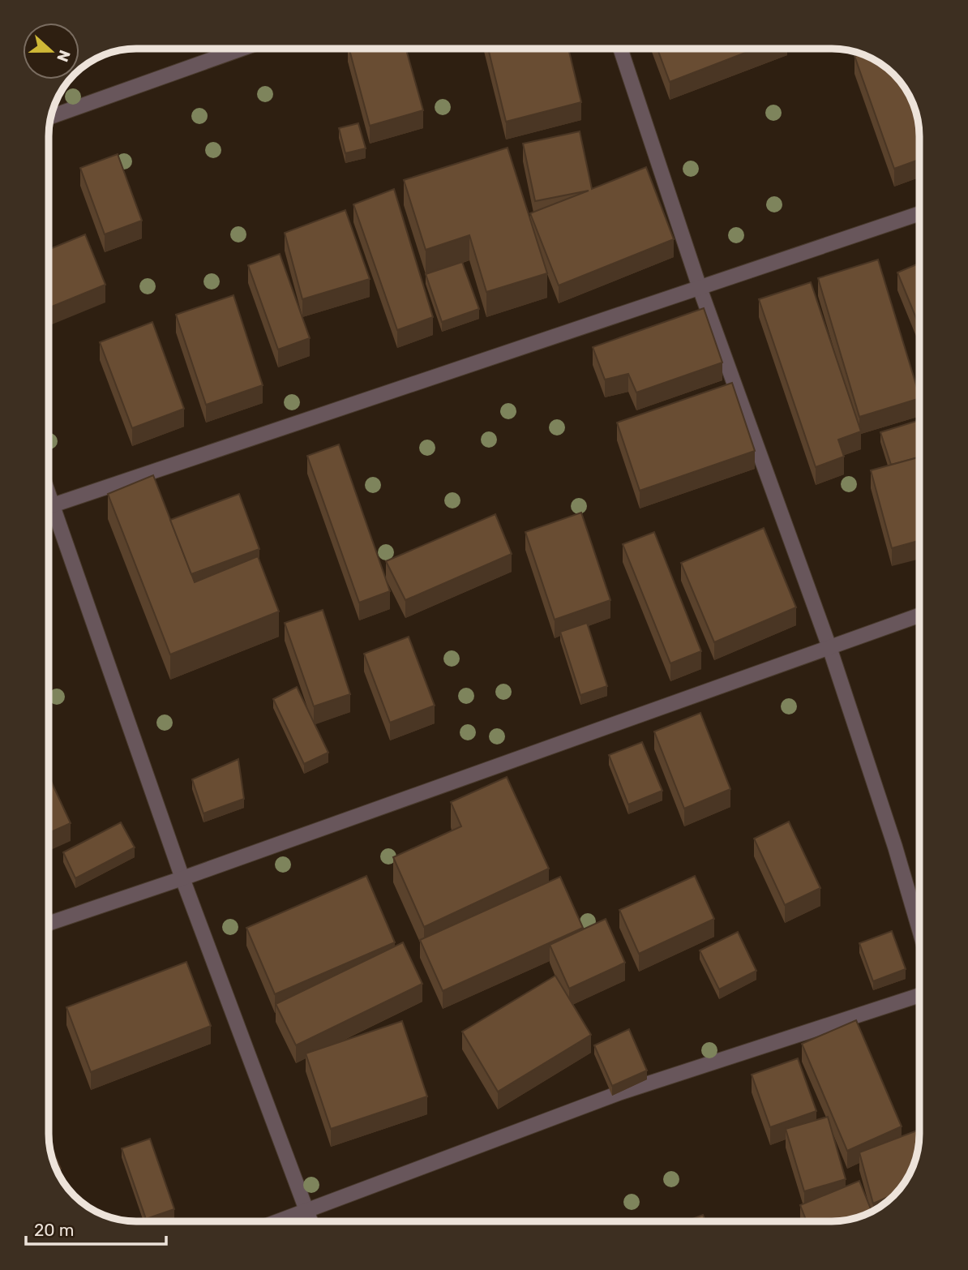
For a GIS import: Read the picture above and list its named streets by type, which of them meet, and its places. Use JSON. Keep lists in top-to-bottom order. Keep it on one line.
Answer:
{"scale_bar":"20 m","north":"right"}
